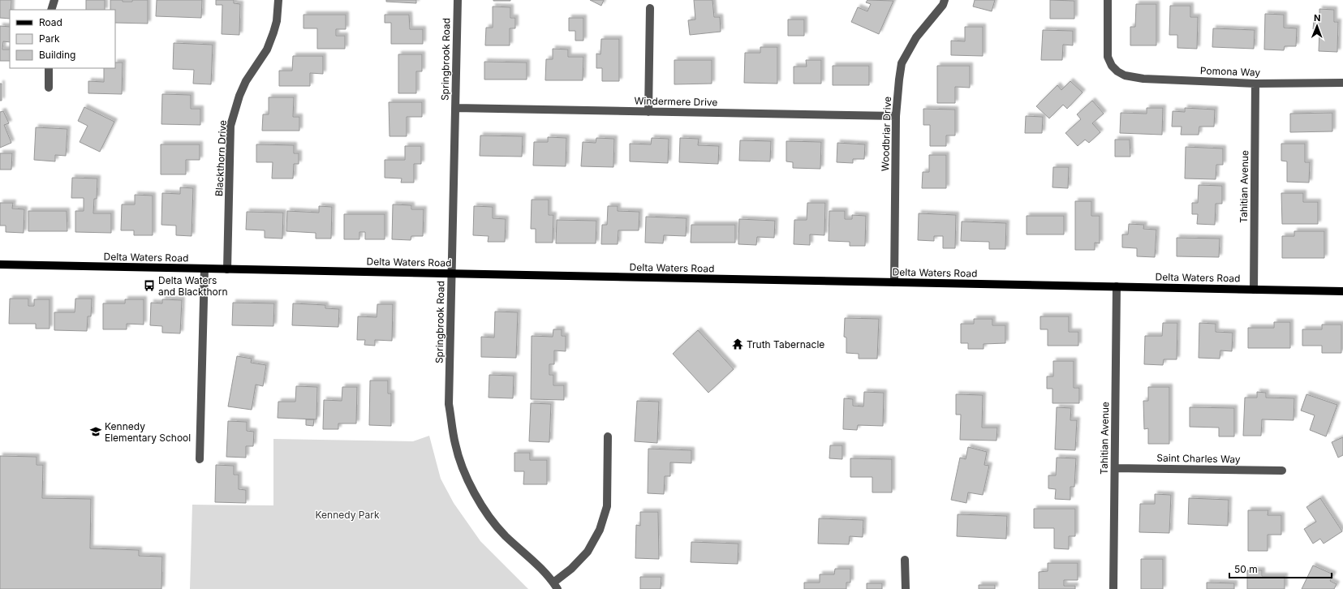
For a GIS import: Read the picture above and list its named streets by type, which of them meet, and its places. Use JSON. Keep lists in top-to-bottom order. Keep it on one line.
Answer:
{"streets":{"main road":["Delta Waters Road"],"street":["Springbrook Road","Pomona Way","Windermere Drive","Woodbriar Drive","Blackthorn Drive","Tahitian Avenue","Saint Charles Way"]},"crossings":[["Springbrook Road","Windermere Drive"],["Springbrook Road","Delta Waters Road"],["Pomona Way","Tahitian Avenue"],["Windermere Drive","Woodbriar Drive"],["Woodbriar Drive","Delta Waters Road"],["Blackthorn Drive","Delta Waters Road"],["Tahitian Avenue","Delta Waters Road"],["Tahitian Avenue","Saint Charles Way"]],"parks":["Kennedy Park"],"places":{"bus stop":["Delta Waters and Blackthorn"],"temple":["Truth Tabernacle"],"school or university":["Kennedy Elementary School"]},"legend":["Road","Park","Building"],"scale_bar":"50 m","north":"top"}
